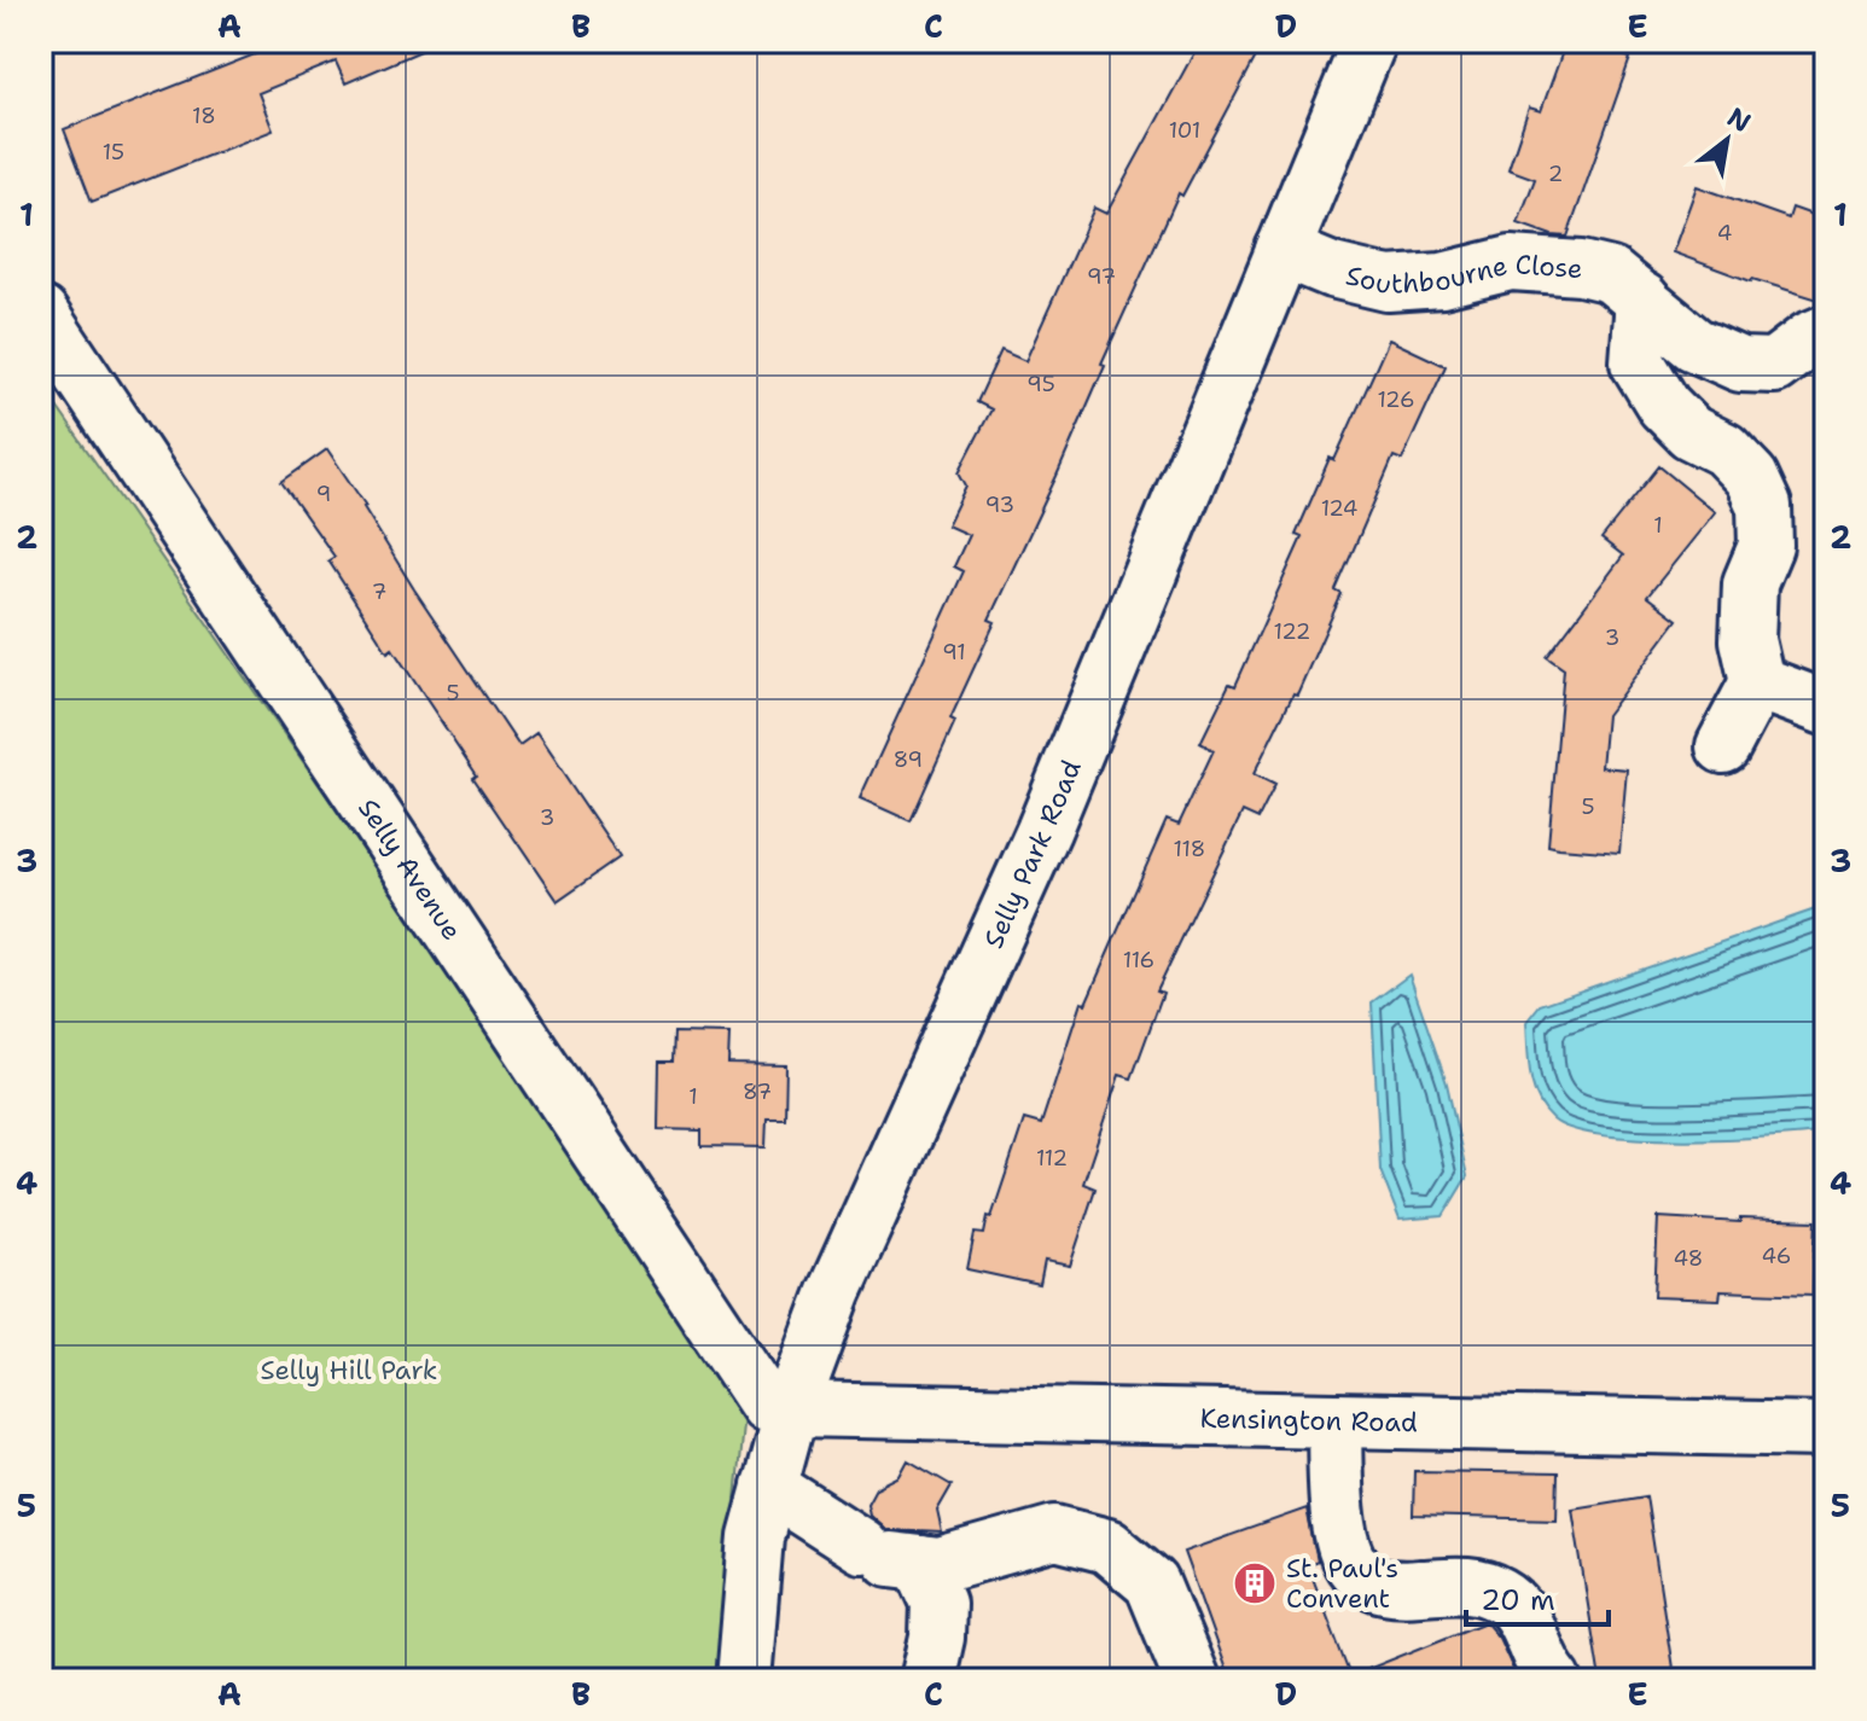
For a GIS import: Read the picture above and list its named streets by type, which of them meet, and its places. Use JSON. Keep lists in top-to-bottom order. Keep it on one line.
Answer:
{"streets":{"street":["Southbourne Close","Selly Park Road","Selly Avenue","Kensington Road"]},"crossings":[["Southbourne Close","Selly Park Road"],["Selly Park Road","Selly Avenue"],["Selly Park Road","Kensington Road"],["Selly Avenue","Kensington Road"]],"parks":["Selly Hill Park"],"places":{"building":["St. Paul's Convent"]},"house_numbers":["18","101","15","2","4","97","95","126","9","93","124","1","7","122","3","91","5","89","5","3","118","116","87","1","112","46","48"],"scale_bar":"20 m","north":"top right","grid":{"columns":["A","B","C","D","E"],"rows":["1","2","3","4","5"]}}
